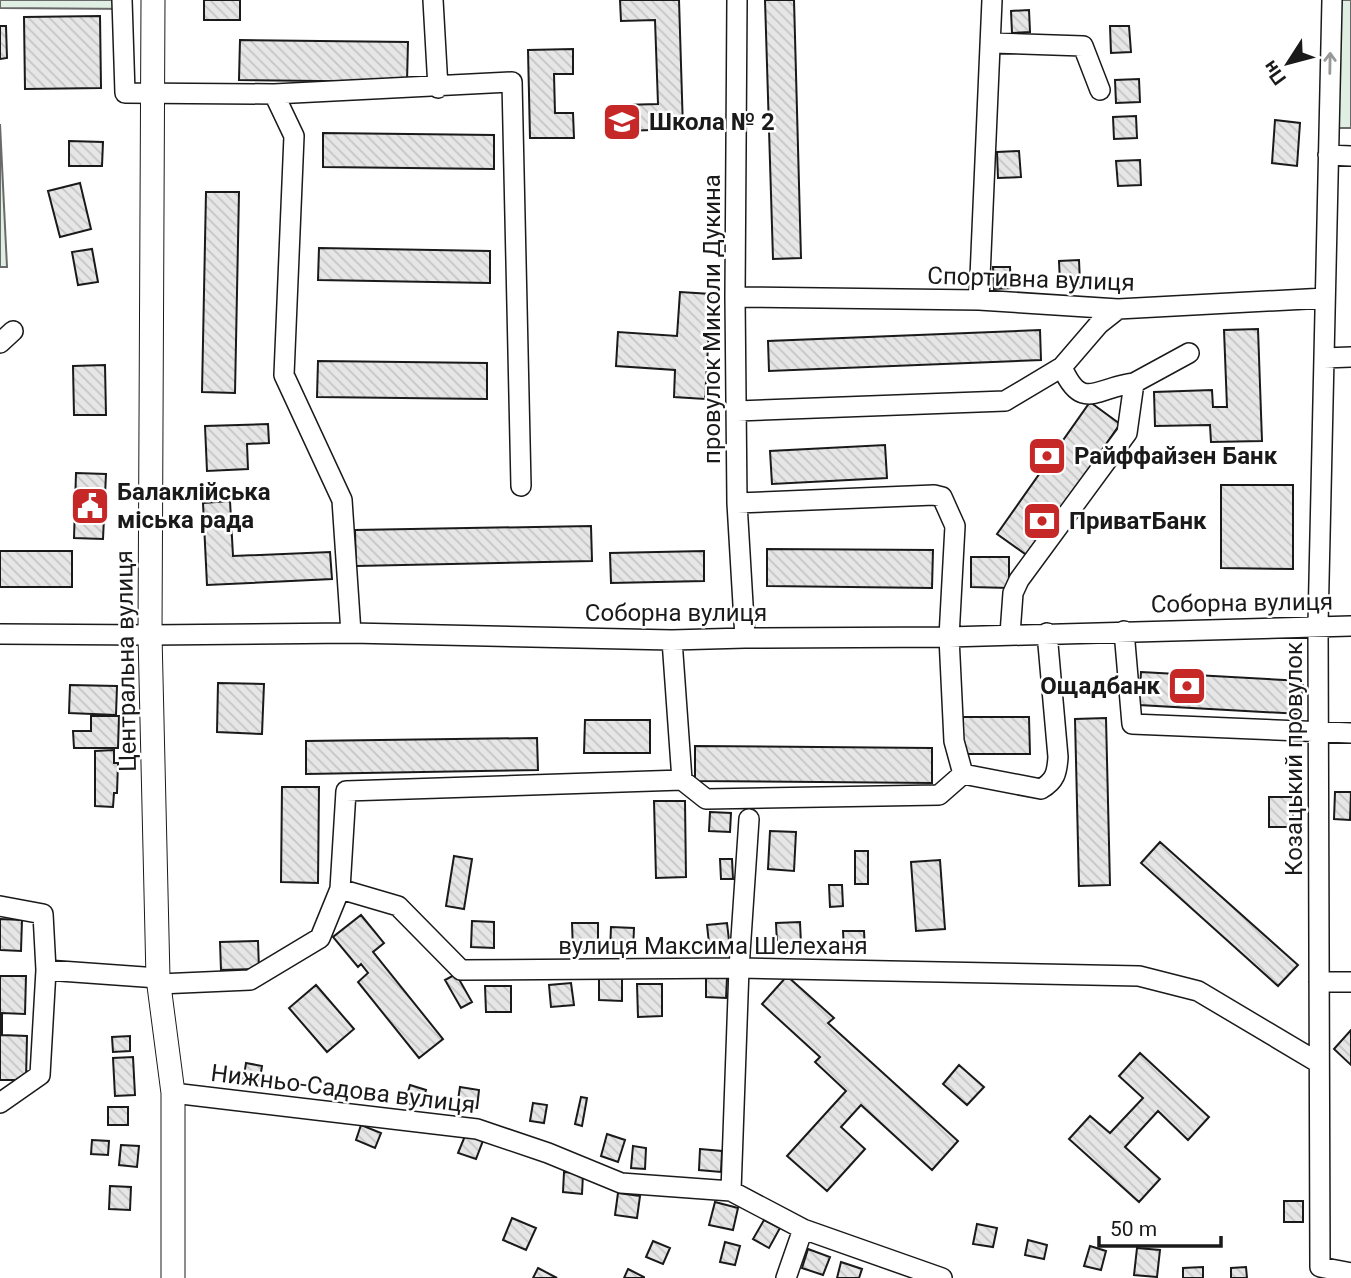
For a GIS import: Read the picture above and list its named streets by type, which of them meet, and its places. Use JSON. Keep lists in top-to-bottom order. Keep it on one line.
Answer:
{"streets":{"main road":["Центральна вулиця"],"street":["Спортивна вулиця","провулок Миколи Дукина","Соборна вулиця","Козацький провулок","вулиця Максима Шелеханя","Нижньо-Садова вулиця"]},"crossings":[["Спортивна вулиця","провулок Миколи Дукина"],["Спортивна вулиця","Козацький провулок"],["провулок Миколи Дукина","Соборна вулиця"],["Соборна вулиця","Центральна вулиця"],["Соборна вулиця","Козацький провулок"],["Центральна вулиця","Нижньо-Садова вулиця"],["Козацький провулок","вулиця Максима Шелеханя"]],"places":{"school or university":["Школа № 2"],"bank":["Райффайзен Банк","ПриватБанк","Ощадбанк"],"public building":["Балаклійська міська рада"]},"scale_bar":"50 m","north":"bottom left"}
